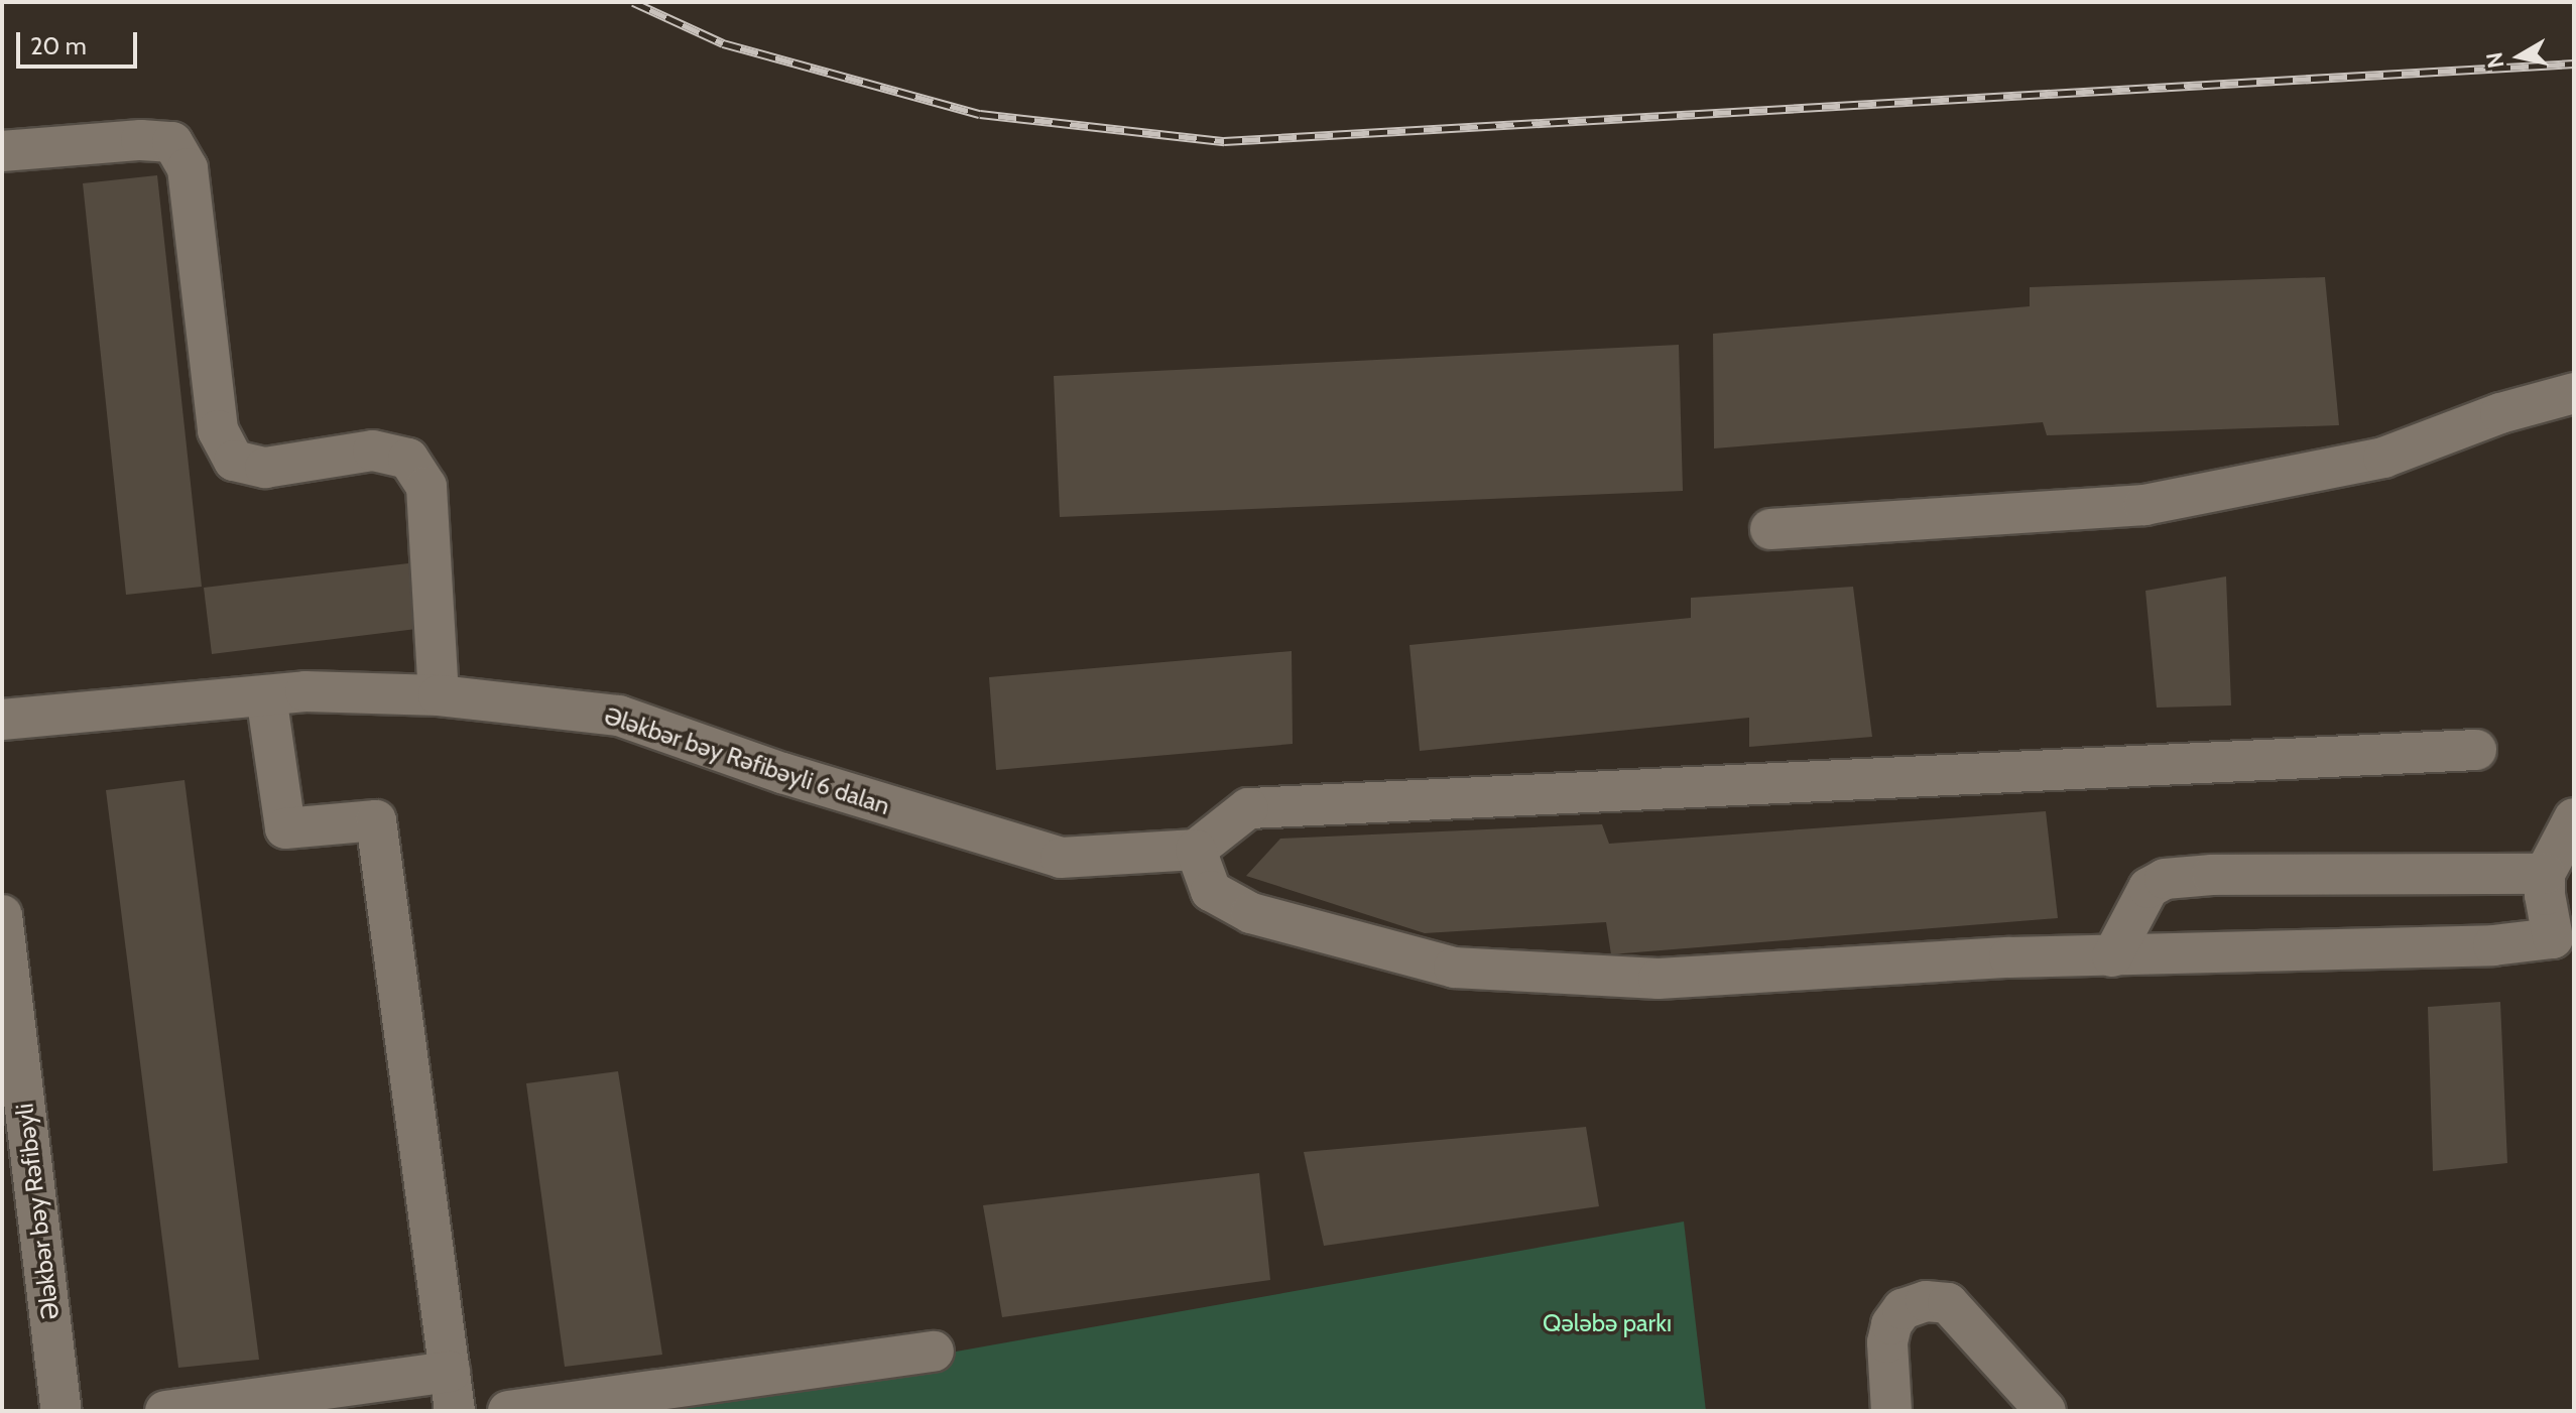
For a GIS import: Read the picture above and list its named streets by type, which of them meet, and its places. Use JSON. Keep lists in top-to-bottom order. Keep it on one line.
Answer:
{"streets":{"street":["Ələkbər bəy Rəfibəyli 6 dalan","Ələkbər bəy Rəfibəyli"]},"parks":["Qələbə parkı"],"scale_bar":"20 m","north":"left"}
